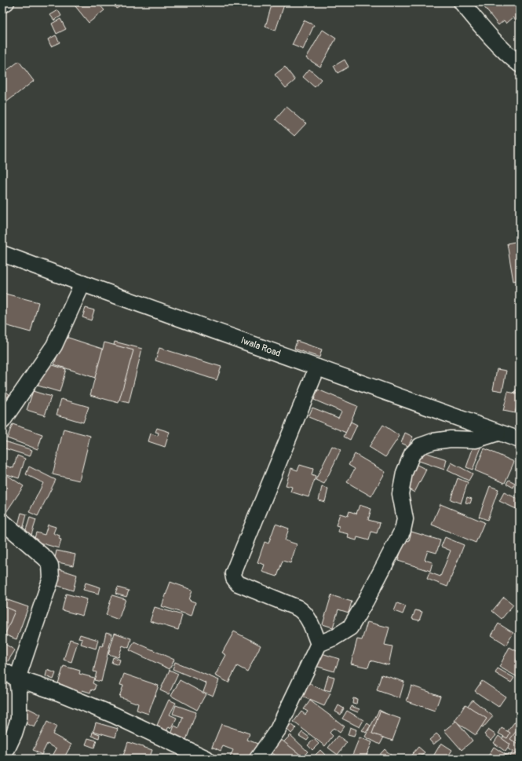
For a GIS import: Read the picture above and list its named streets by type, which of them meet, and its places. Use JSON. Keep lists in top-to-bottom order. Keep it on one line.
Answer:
{"streets":{"street":["Iwala Road"]}}
